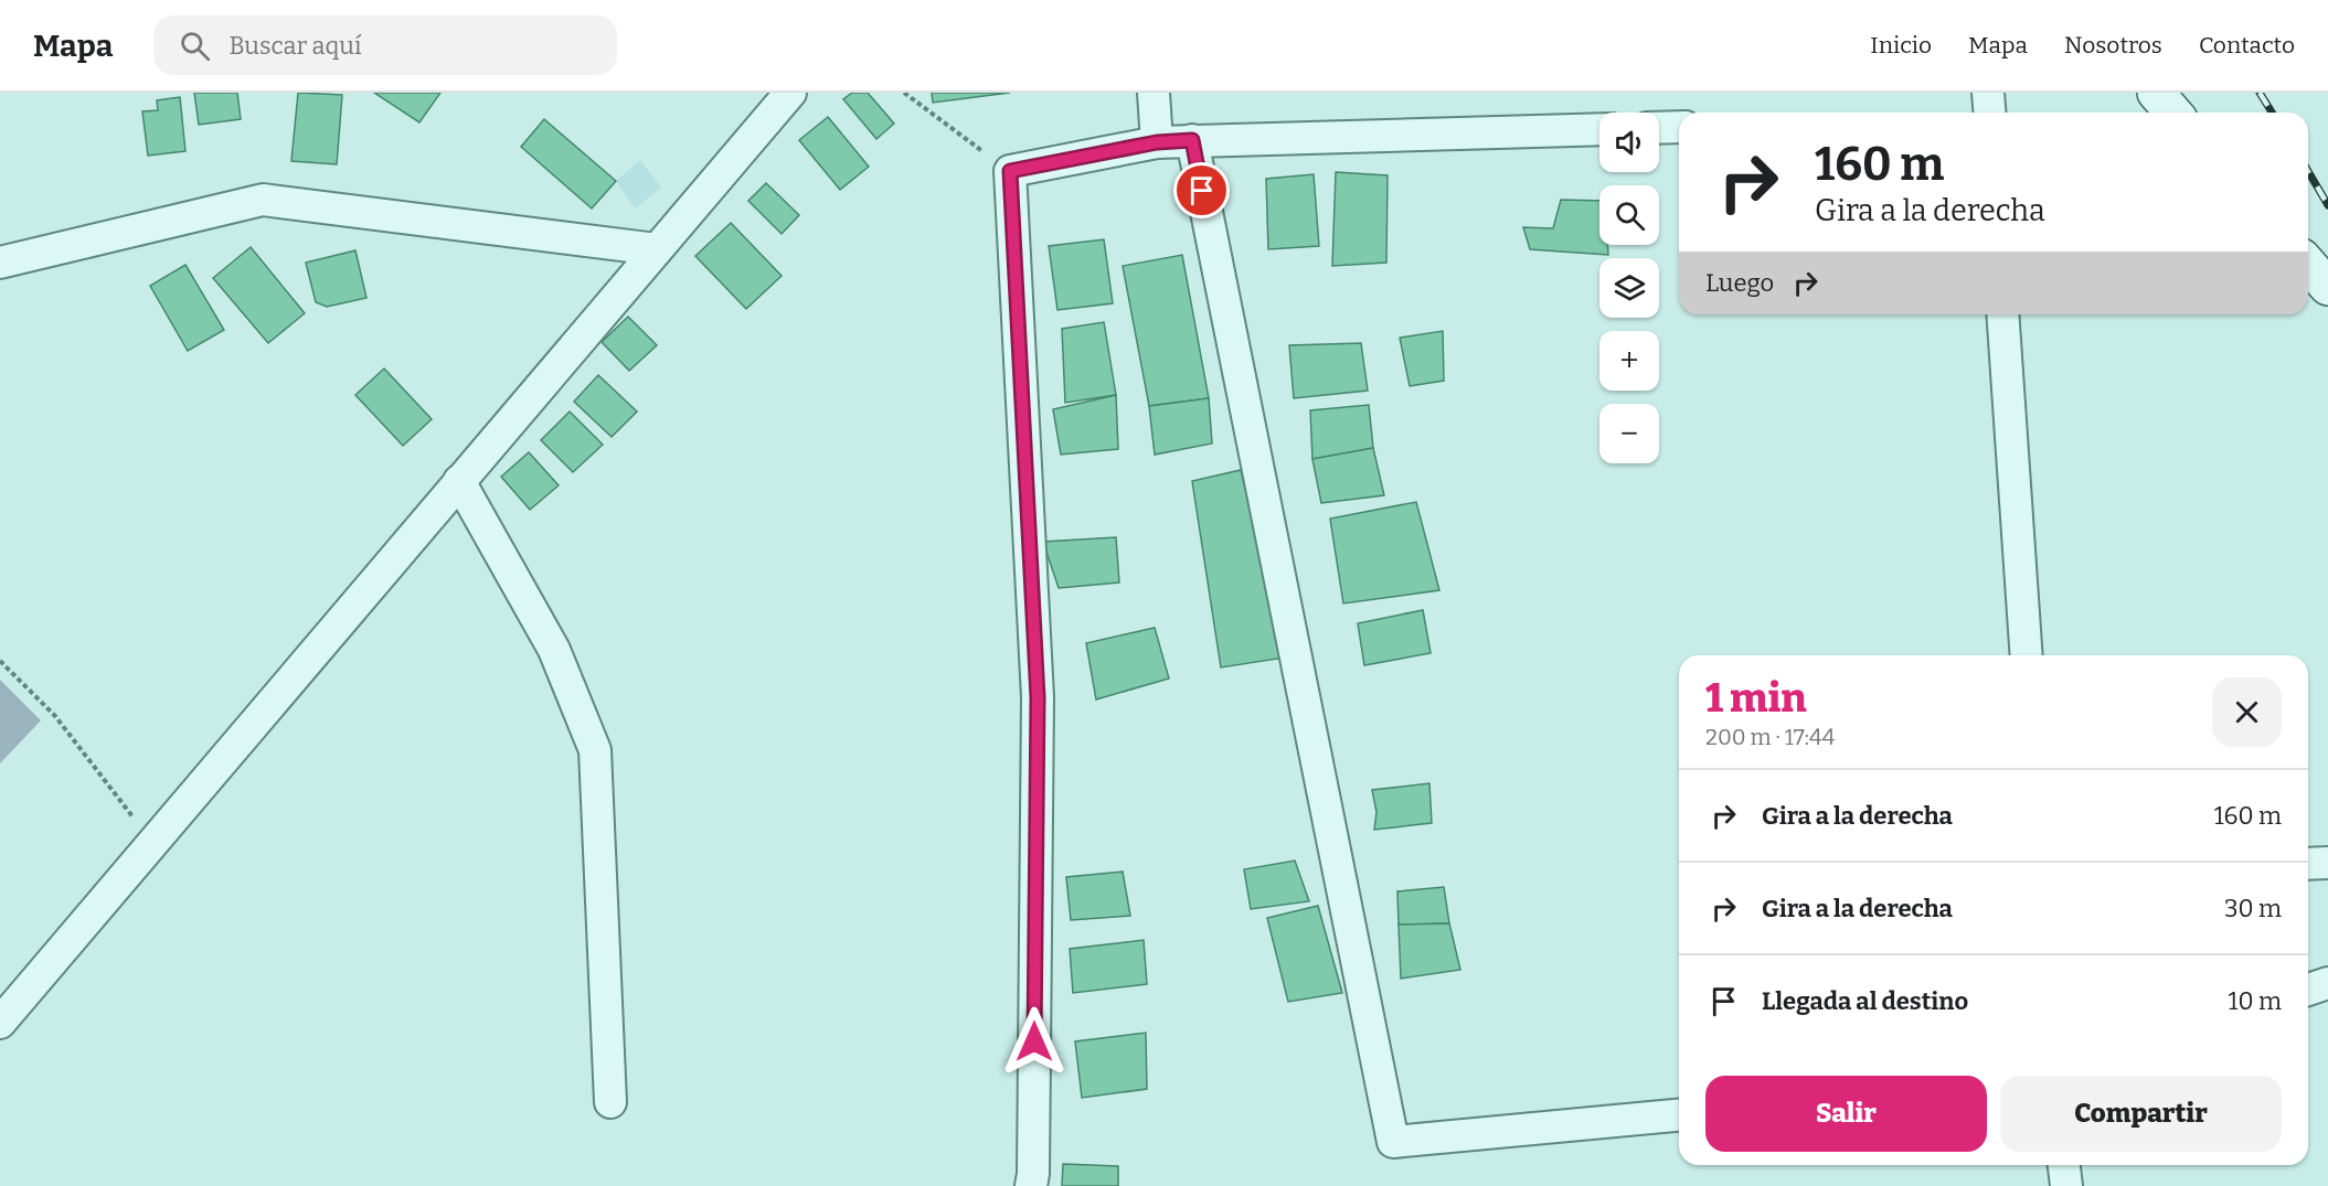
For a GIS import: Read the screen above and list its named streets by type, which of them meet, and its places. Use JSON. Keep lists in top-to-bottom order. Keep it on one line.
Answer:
{"page":{"header":"Mapa","search":"Buscar aquí","nav":["Inicio","Mapa","Nosotros","Contacto"],"map_buttons":["+","−"],"turn":["160 m","Gira a la derecha"],"then":"Luego","heading":["1 min","200 m · 17:44"],"list":[{"name":"Gira a la derecha","value":"160 m"},{"name":"Gira a la derecha","value":"30 m"},{"name":"Llegada al destino","value":"10 m"}],"buttons":["Salir","Compartir"]}}
